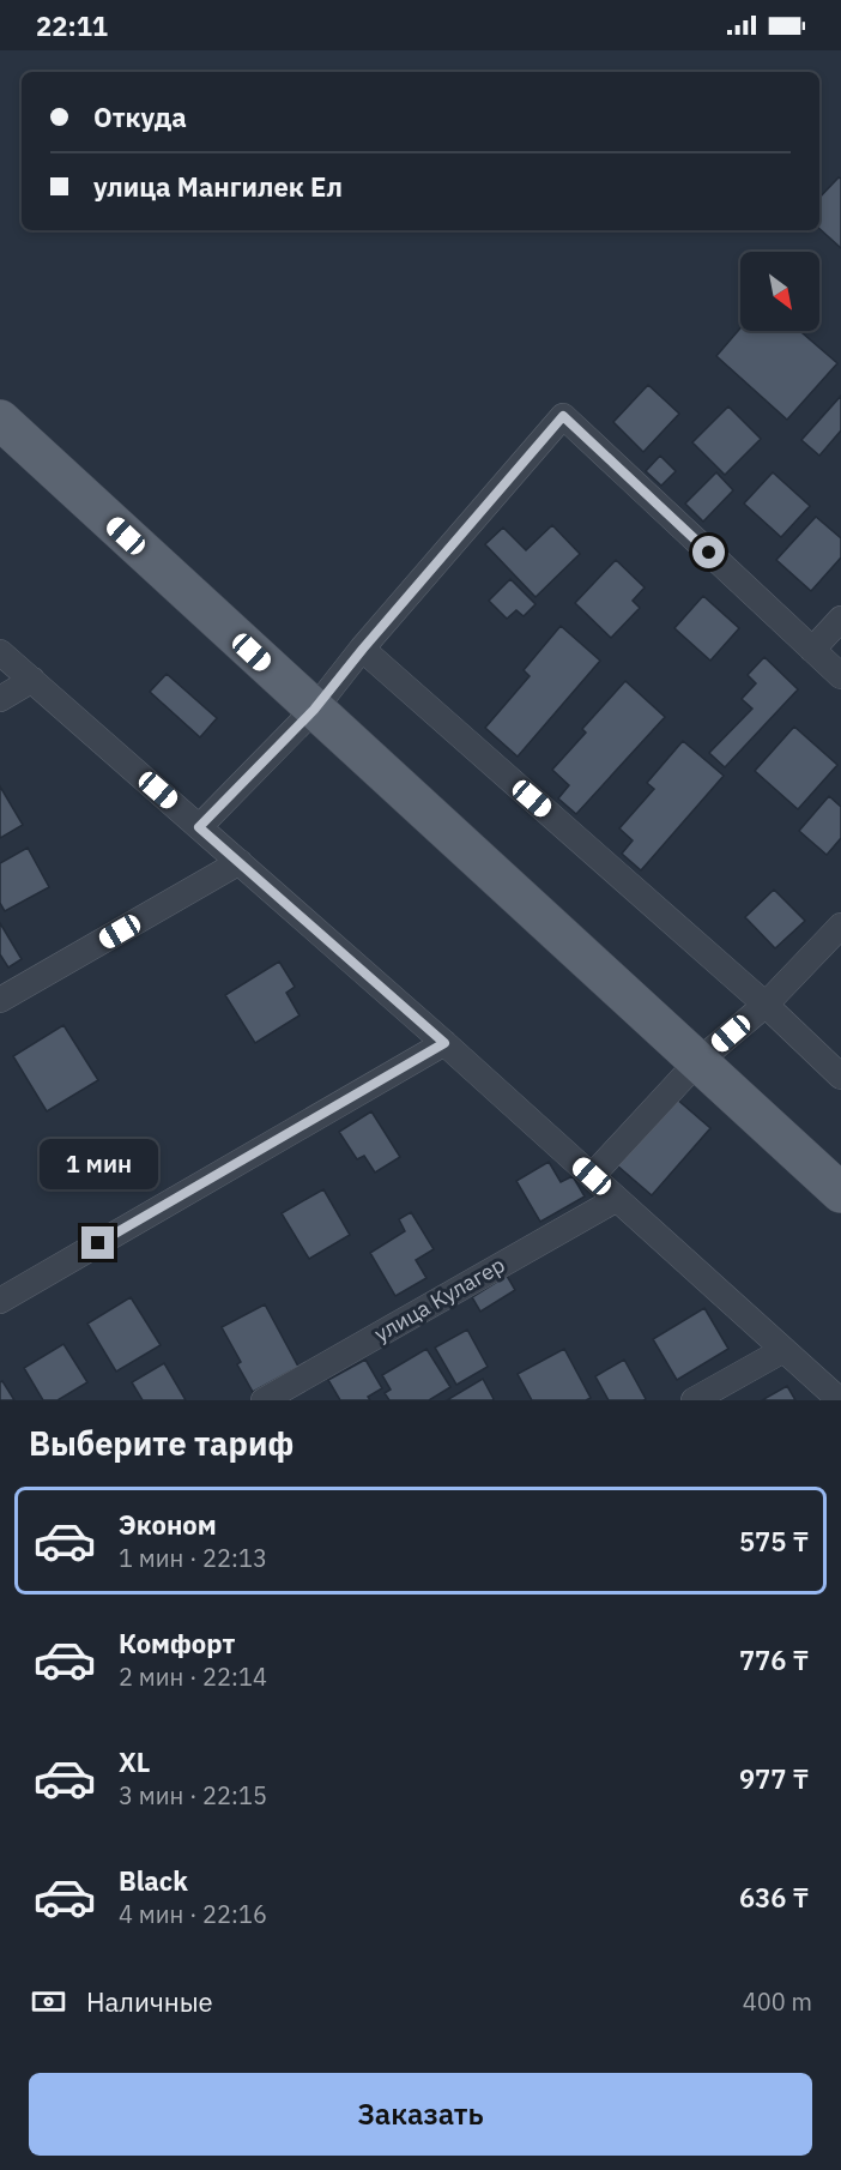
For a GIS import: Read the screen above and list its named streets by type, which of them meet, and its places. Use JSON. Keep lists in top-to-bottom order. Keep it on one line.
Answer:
{"streets":{"street":["улица Кулагер"]},"north":"bottom right","page":{"status":"22:11","banner":["Откуда","улица Мангилек Ел"],"bubble":"1 мин","heading":"Выберите тариф","list":[{"name":"Эконом","note":"1 мин · 22:13","value":"575 ₸"},{"name":"Комфорт","note":"2 мин · 22:14","value":"776 ₸"},{"name":"XL","note":"3 мин · 22:15","value":"977 ₸"},{"name":"Black","note":"4 мин · 22:16","value":"636 ₸"}],"pay":["Наличные","400 m"],"buttons":"Заказать"}}
